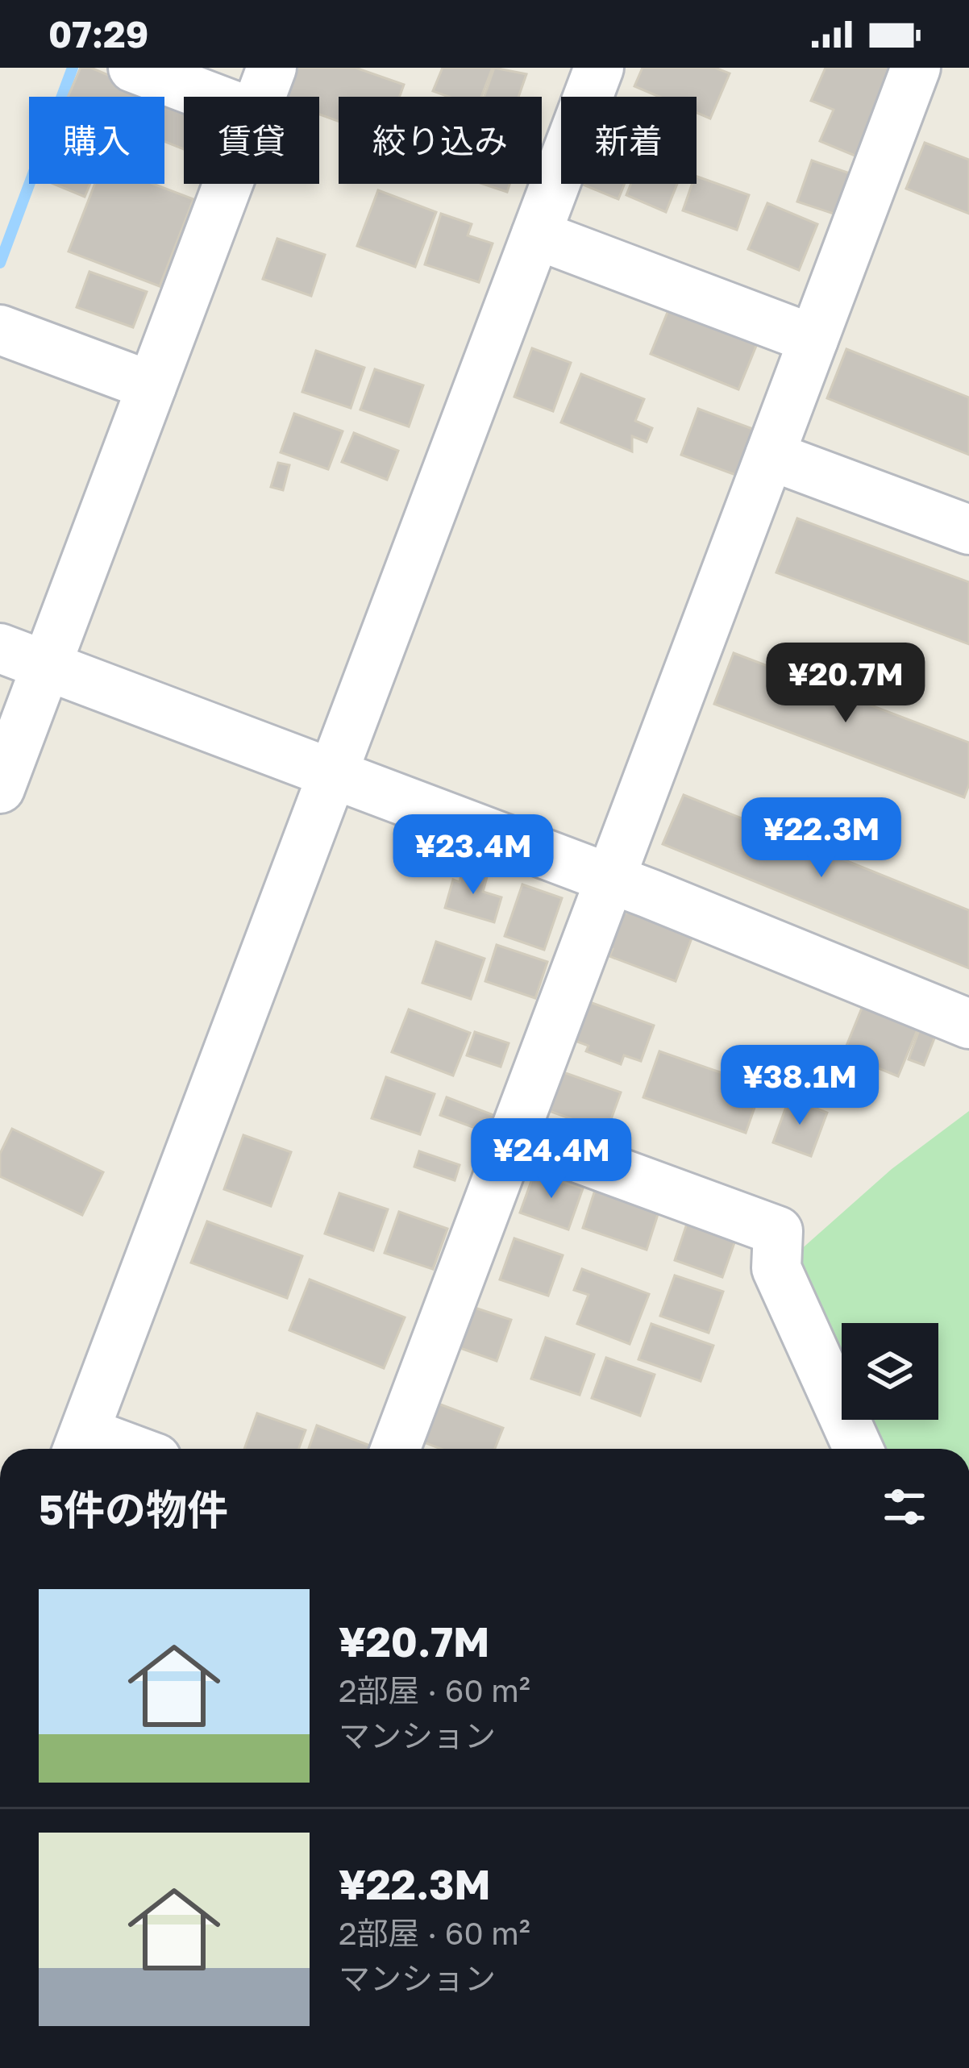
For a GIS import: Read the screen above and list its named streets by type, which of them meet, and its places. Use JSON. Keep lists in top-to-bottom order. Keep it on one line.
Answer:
{"page":{"status":"07:29","chip":["購入","賃貸","絞り込み","新着"],"price":["¥20.7M","¥22.3M","¥23.4M","¥38.1M","¥24.4M"],"heading":"5件の物件","list":[{"name":"¥20.7M","note":"2部屋 · 60 m² · マンション"},{"name":"¥22.3M","note":"2部屋 · 60 m² · マンション"}]}}
